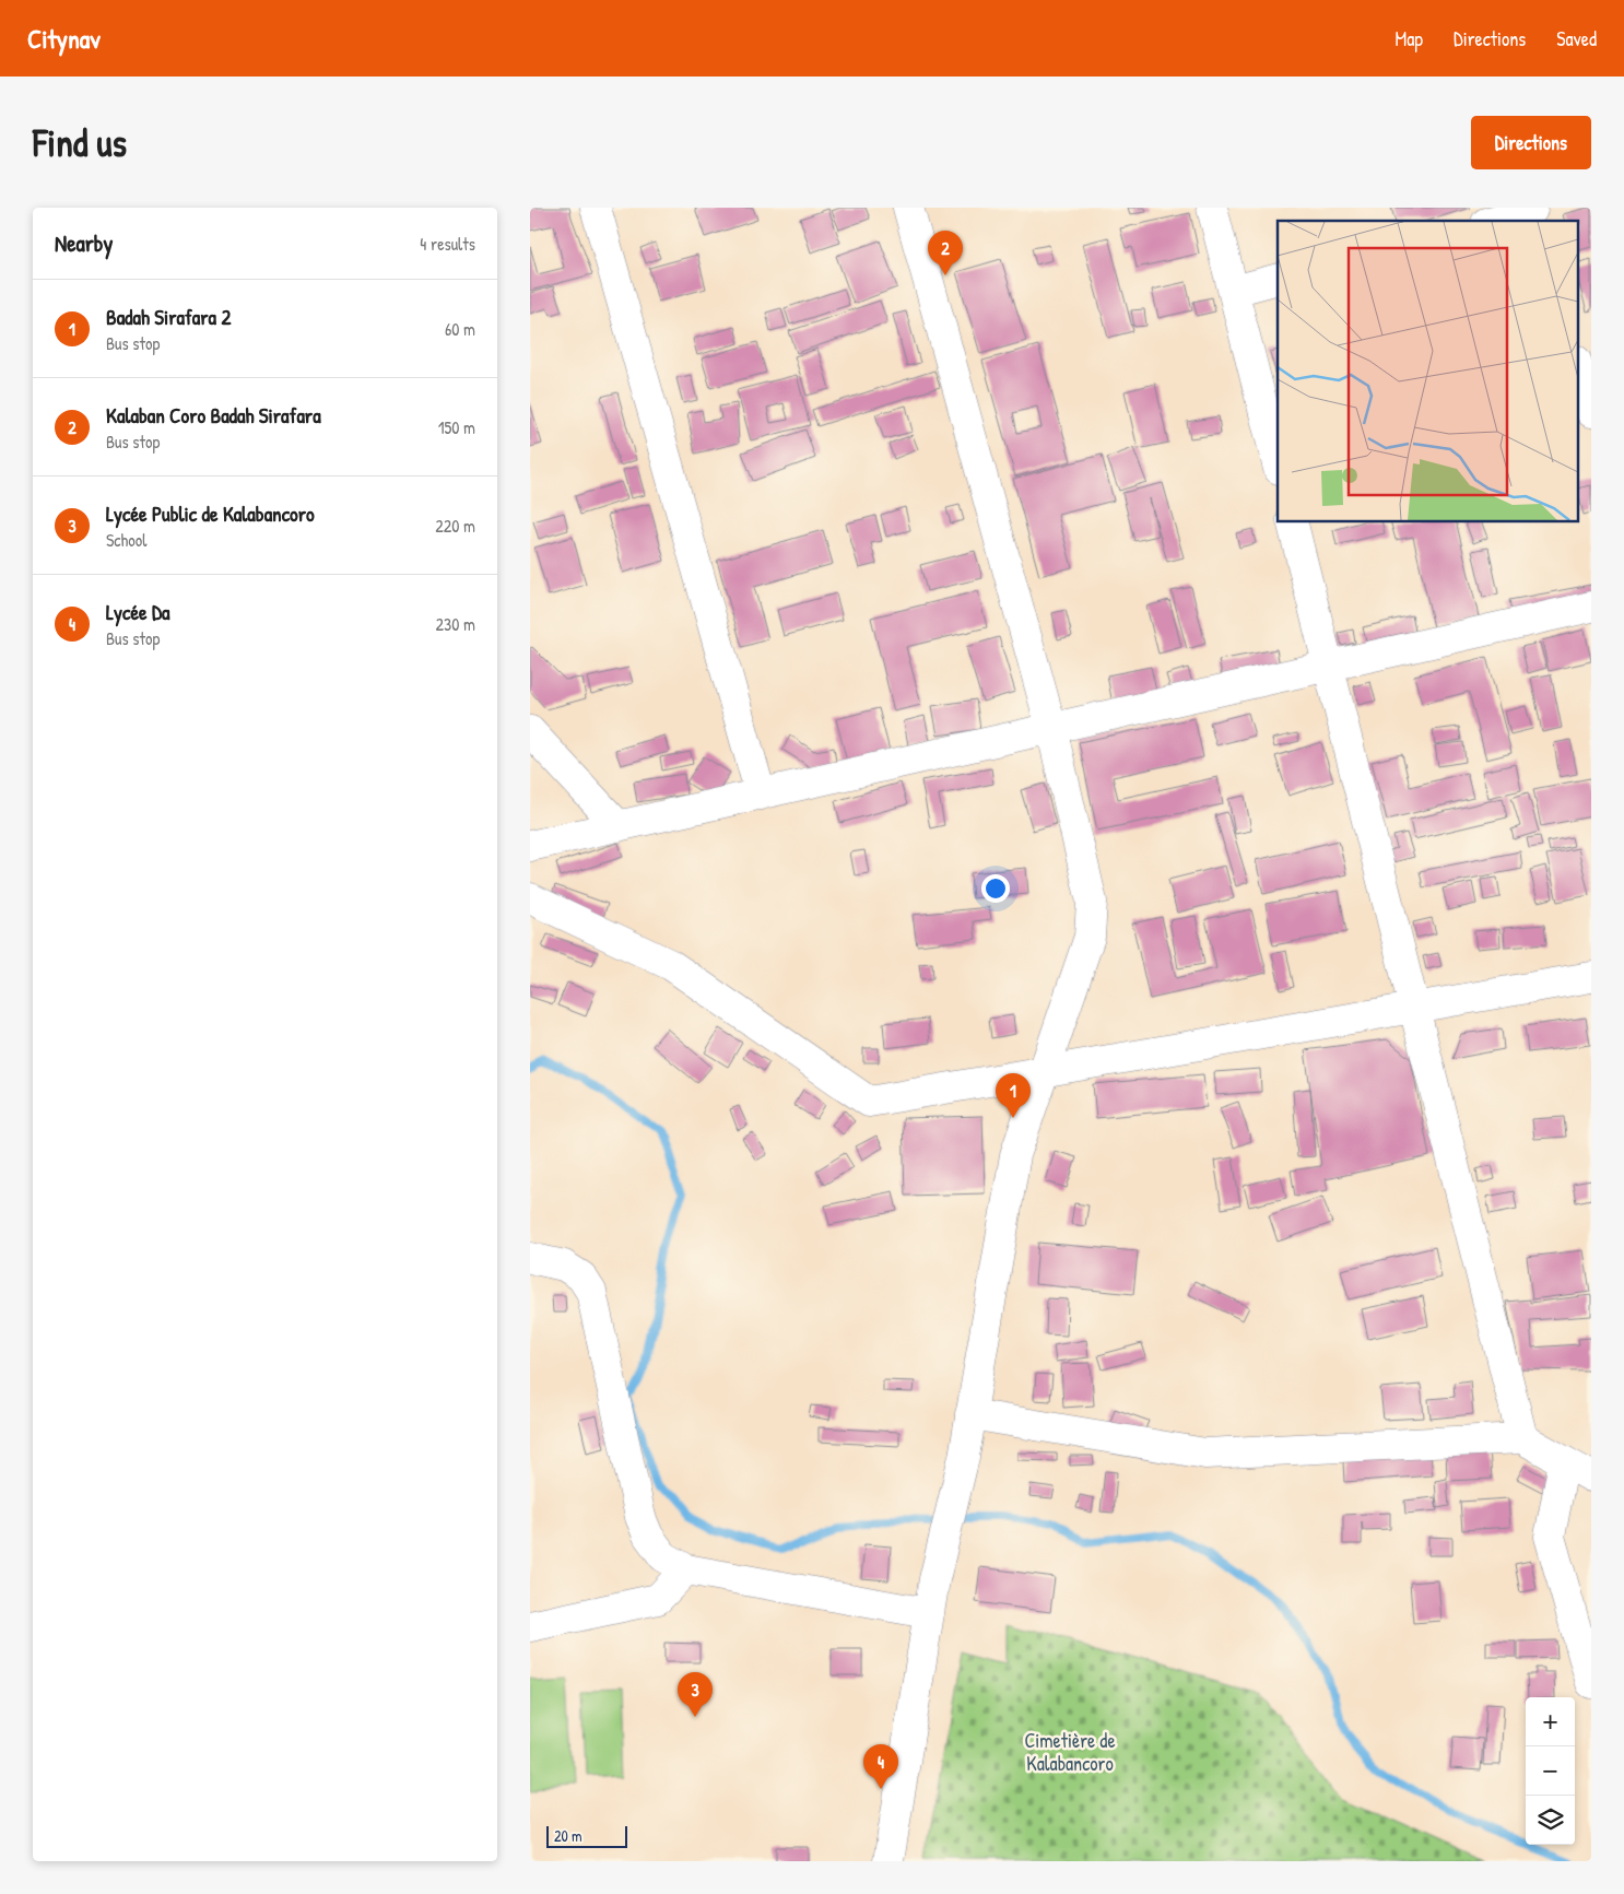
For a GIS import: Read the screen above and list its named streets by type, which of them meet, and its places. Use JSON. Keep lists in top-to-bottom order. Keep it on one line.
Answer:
{"parks":["Cimetière de Kalabancoro"],"scale_bar":"20 m","page":{"header":"Citynav","nav":["Map","Directions","Saved"],"buttons":"Directions","title":"Find us","heading":["Nearby","4 results"],"pins":["2","1","3","4"],"list":[{"mark":"1","name":"Badah Sirafara 2","note":"Bus stop","value":"60 m"},{"mark":"2","name":"Kalaban Coro Badah Sirafara","note":"Bus stop","value":"150 m"},{"mark":"3","name":"Lycée Public de Kalabancoro","note":"School","value":"220 m"},{"mark":"4","name":"Lycée Da","note":"Bus stop","value":"230 m"}],"map_buttons":["+","−"],"scale":"20 m"}}
